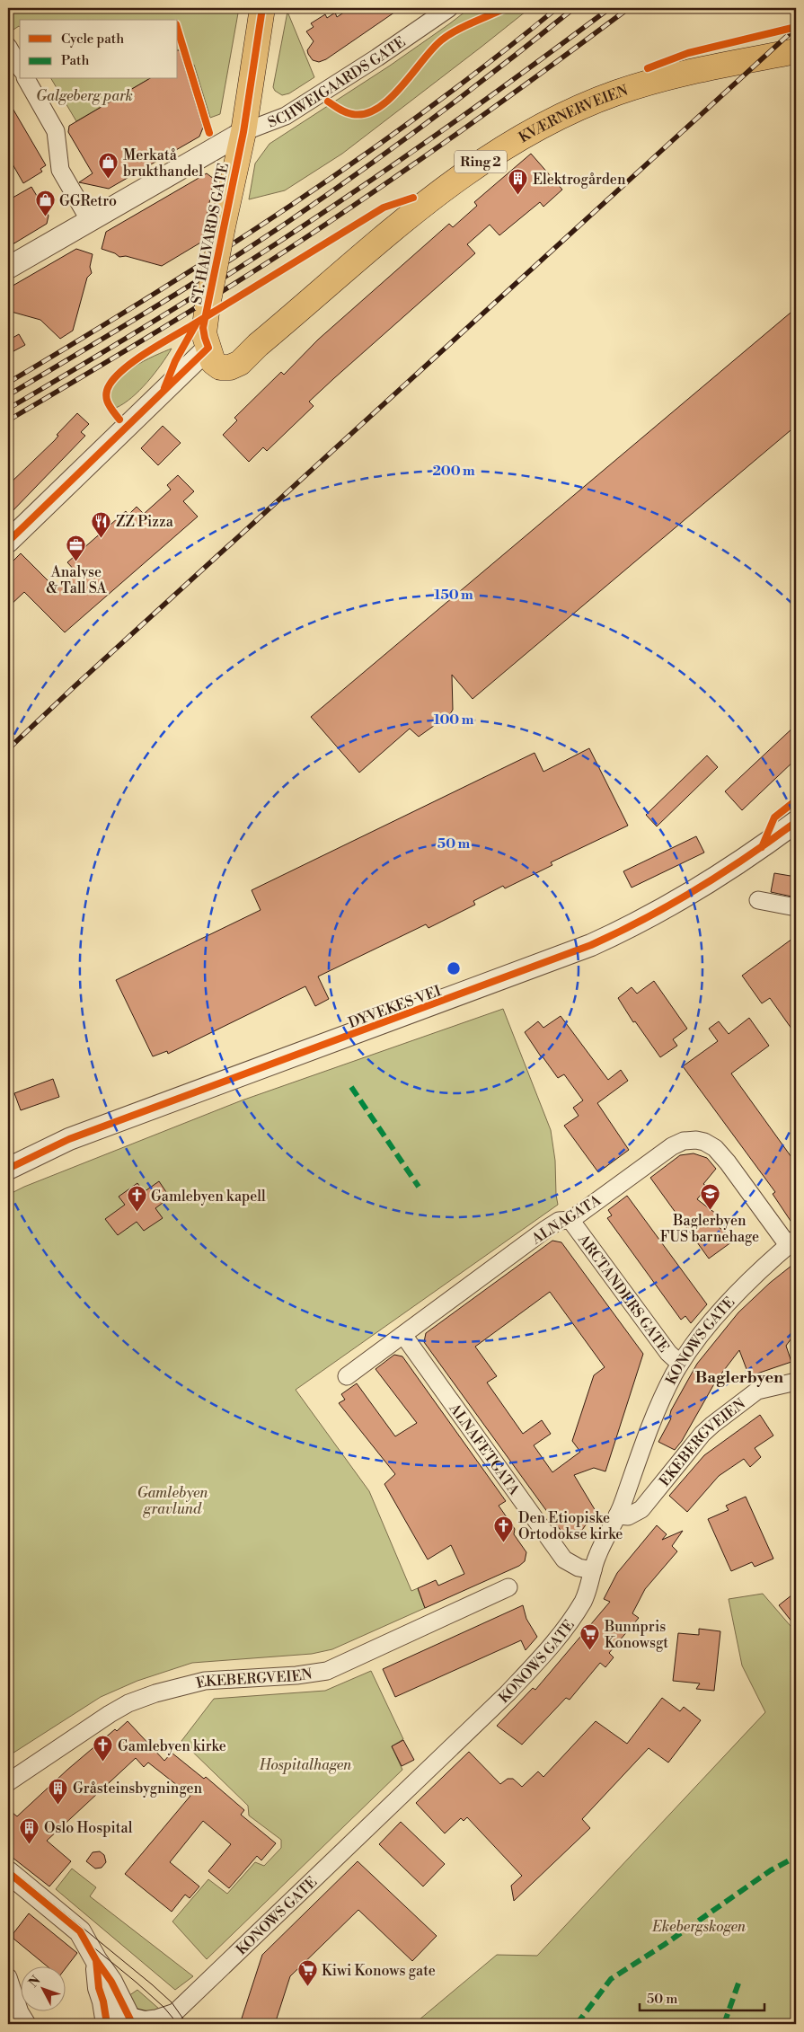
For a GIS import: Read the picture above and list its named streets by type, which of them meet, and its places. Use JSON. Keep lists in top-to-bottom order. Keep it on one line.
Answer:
{"streets":{"main road":["KVÆRNERVEIEN","Ring 2","ST. HALVARDS GATE"],"street":["SCHWEIGAARDS GATE","DYVEKES VEI","ALNAGATA","ARCTANDERS GATE","KONOWS GATE","EKEBERGVEIEN","ALNAFETGATA"]},"crossings":[["SCHWEIGAARDS GATE","ST. HALVARDS GATE"],["KVÆRNERVEIEN","ST. HALVARDS GATE"],["ALNAGATA","ARCTANDERS GATE"],["ALNAGATA","KONOWS GATE"],["ALNAGATA","ALNAFETGATA"],["ARCTANDERS GATE","KONOWS GATE"],["KONOWS GATE","EKEBERGVEIEN"],["KONOWS GATE","ALNAFETGATA"]],"districts":["Baglerbyen"],"parks":["Galgeberg park","Gamlebyen gravlund","Hospitalhagen","Ekebergskogen"],"places":{"shop":["Merkatå brukthandel","GGRetro"],"building":["Elektrogården","Gråsteinsbygningen","Oslo Hospital"],"restaurant":["ZZ Pizza"],"office":["Analyse & Tall SA"],"school or university":["Baglerbyen FUS barnehage"],"church":["Gamlebyen kapell","Den Etiopiske Ortodokse kirke","Gamlebyen kirke"],"supermarket":["Bunnpris Konowsgt","Kiwi Konows gate"]},"legend":["Cycle path","Path"],"scale_bar":"50 m","north":"top left","rings":["200 m","150 m","100 m","50 m"]}
